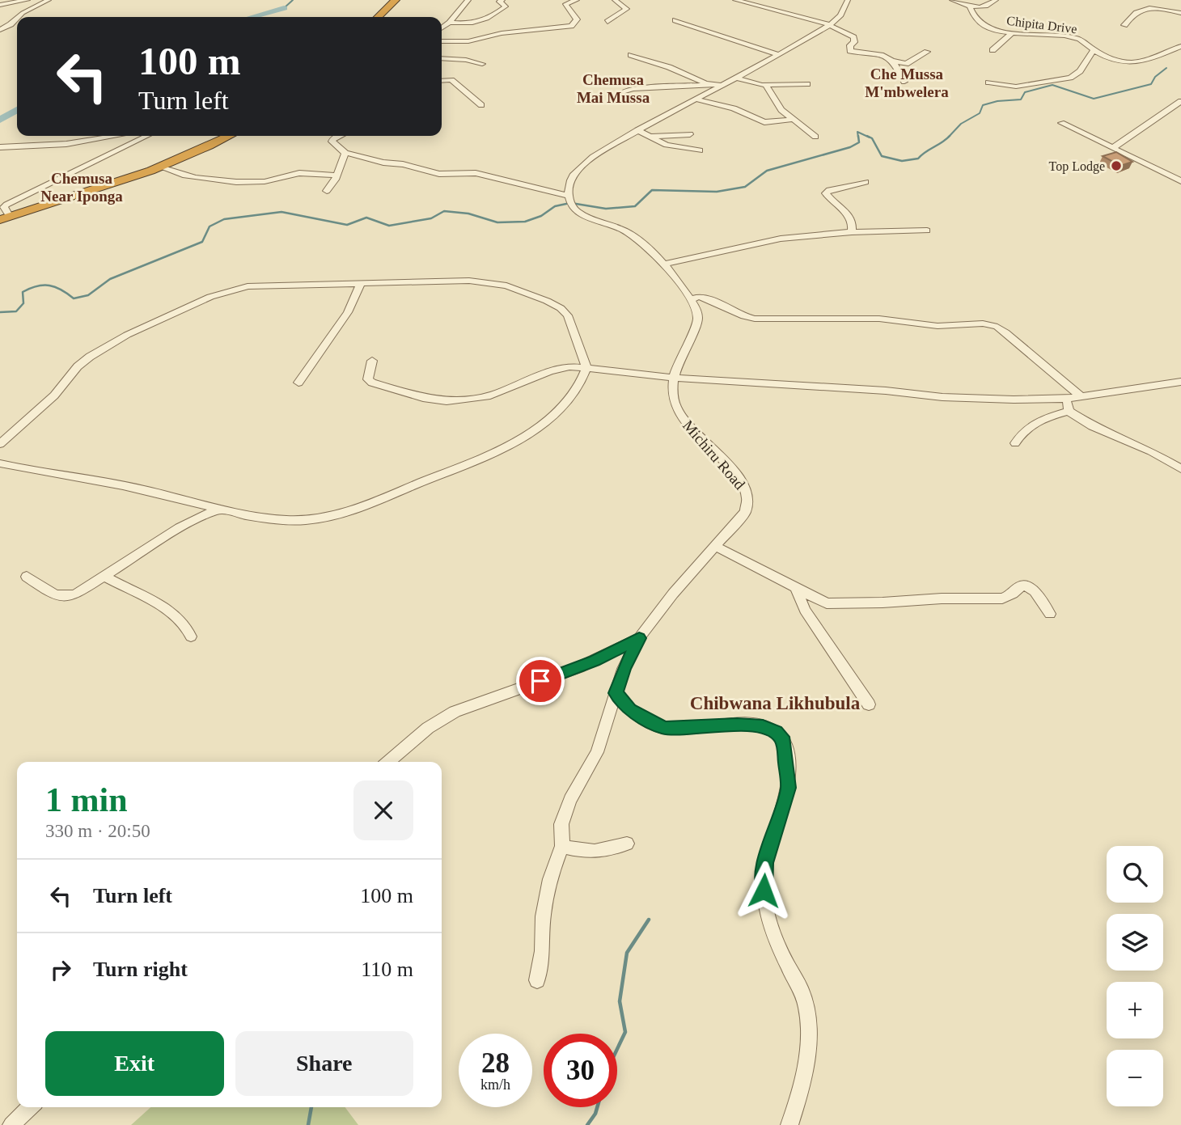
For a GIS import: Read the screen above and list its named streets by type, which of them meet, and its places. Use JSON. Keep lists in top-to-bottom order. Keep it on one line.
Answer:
{"streets":{"street":["Chipita Drive","Michiru Road"]},"districts":["Che Mussa M'mbwelera","Chemusa Mai Mussa","Chemusa Near Iponga","Chibwana Likhubula"],"places":["Top Lodge"],"page":{"turn":["100 m","Turn left"],"heading":["1 min","330 m · 20:50"],"map_buttons":["+","−"],"list":[{"name":"Turn left","value":"100 m"},{"name":"Turn right","value":"110 m"}],"buttons":["Exit","Share"],"speed":"28 km/h","limit":"30"}}
